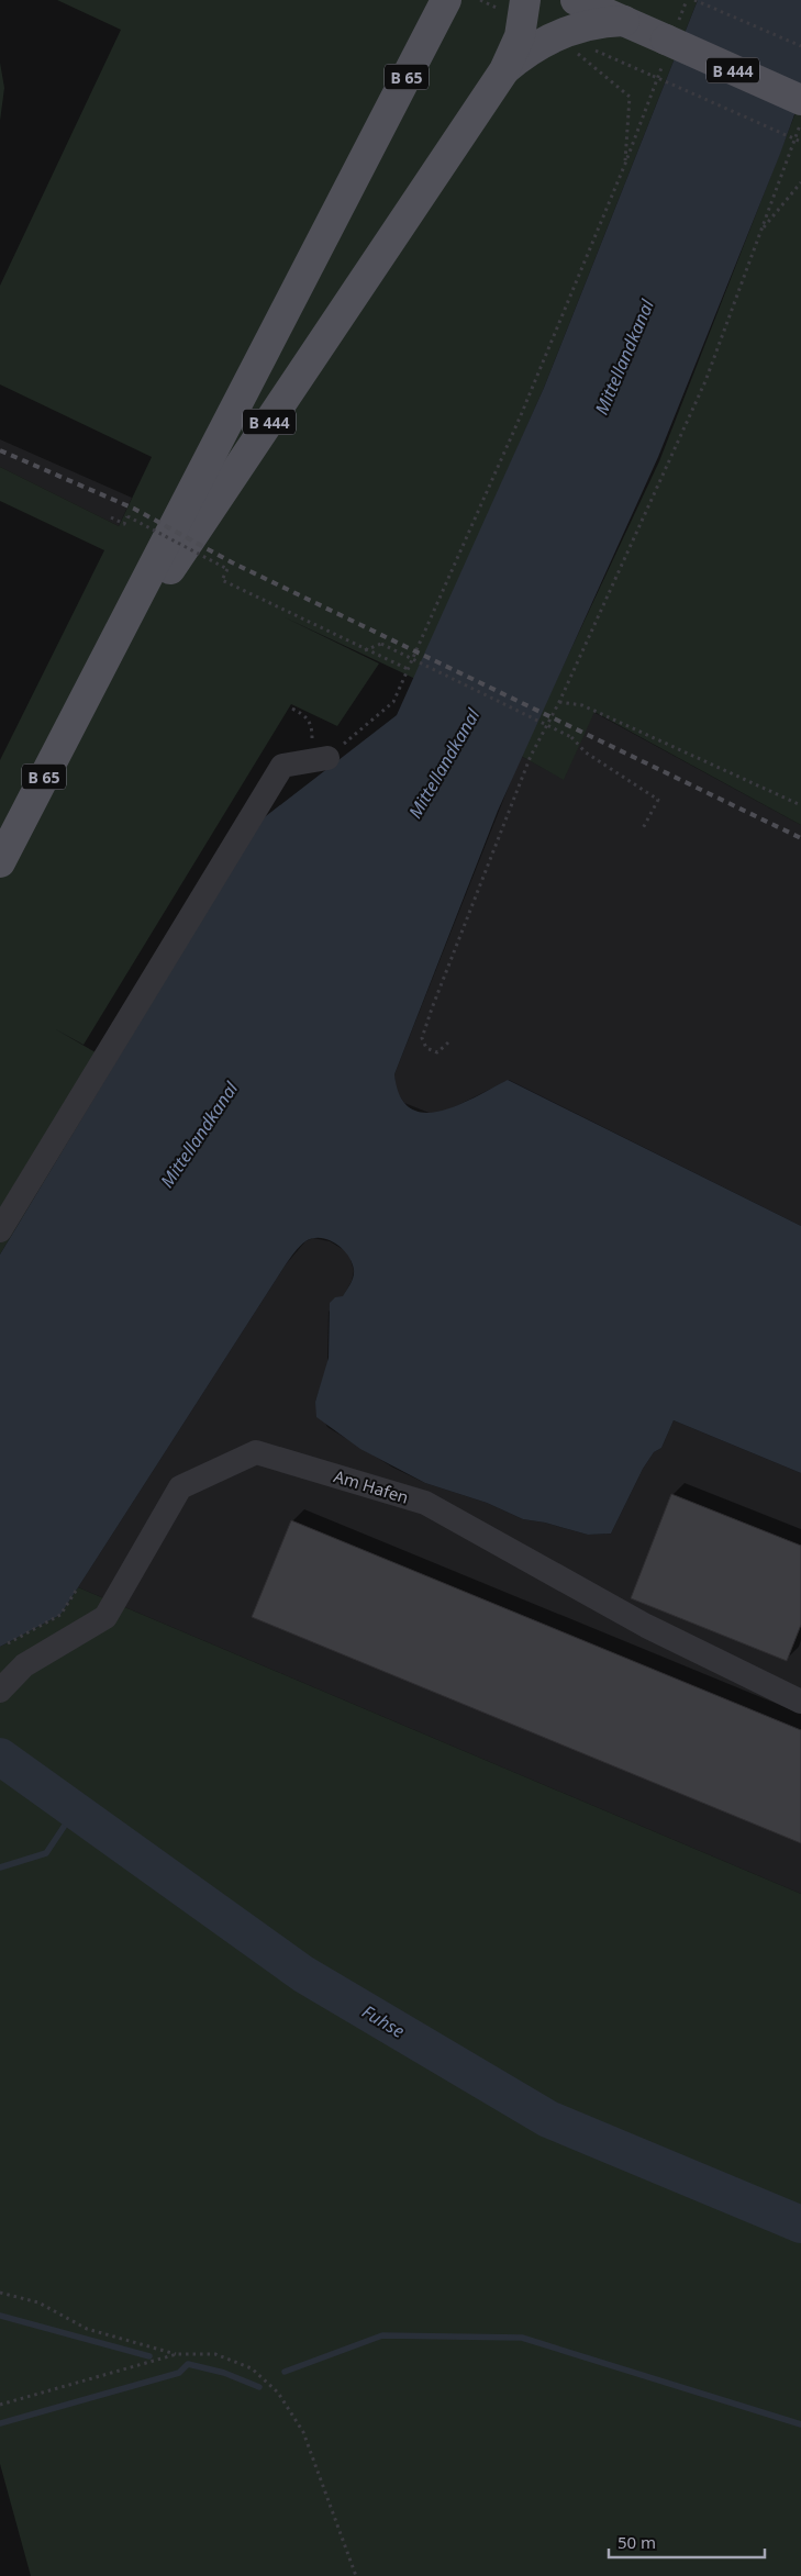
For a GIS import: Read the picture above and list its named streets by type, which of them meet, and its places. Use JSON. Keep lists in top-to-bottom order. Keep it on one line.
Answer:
{"streets":{"main road":["B 444","B 65"],"lane":["Am Hafen"]},"crossings":[["B 444","B 65"]],"water":["Mittellandkanal","Fuhse"],"scale_bar":"50 m"}
